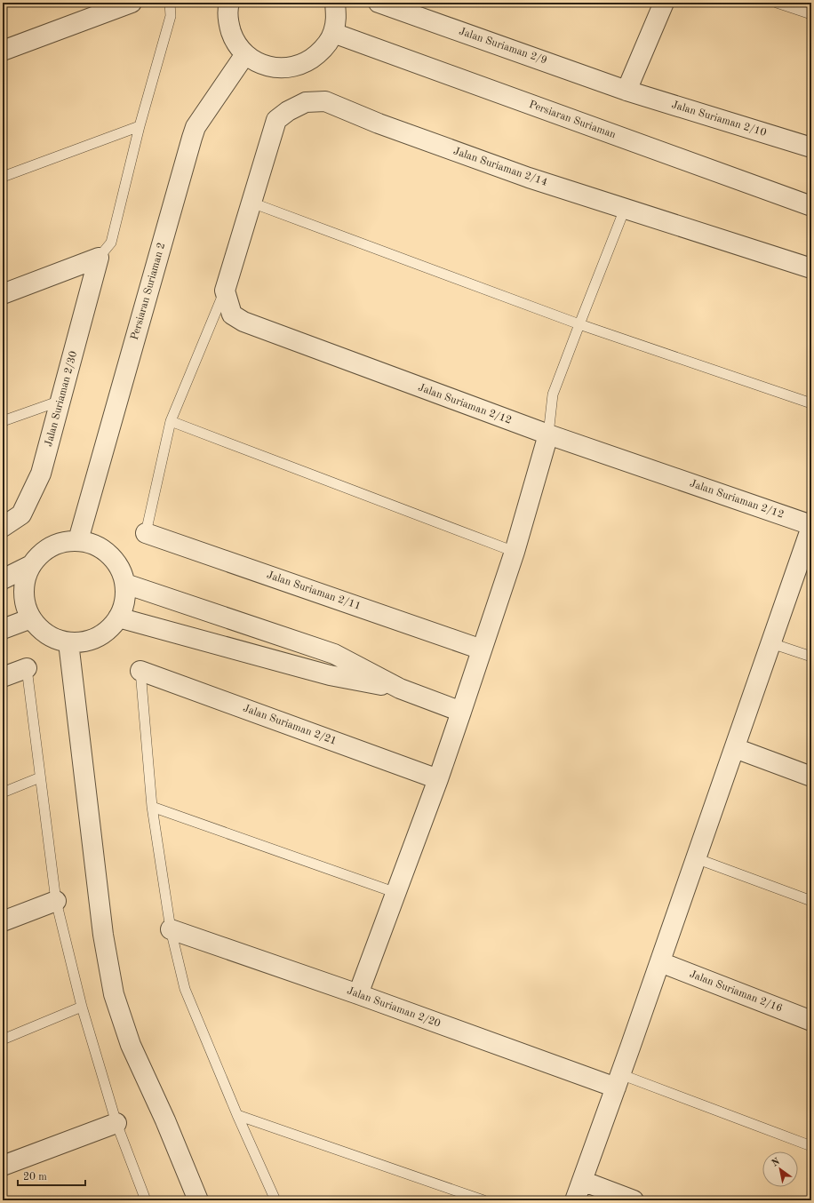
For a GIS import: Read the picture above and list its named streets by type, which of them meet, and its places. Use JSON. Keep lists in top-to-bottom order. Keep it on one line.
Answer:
{"streets":{"street":["Jalan Suriaman 2/9","Jalan Suriaman 2/10","Persiaran Suriaman","Jalan Suriaman 2/14","Persiaran Suriaman 2","Jalan Suriaman 2/30","Jalan Suriaman 2/12","Jalan Suriaman 2/11","Jalan Suriaman 2/21","Jalan Suriaman 2/16","Jalan Suriaman 2/20"]},"crossings":[["Jalan Suriaman 2/9","Jalan Suriaman 2/10"]],"scale_bar":"20 m","north":"top left"}
